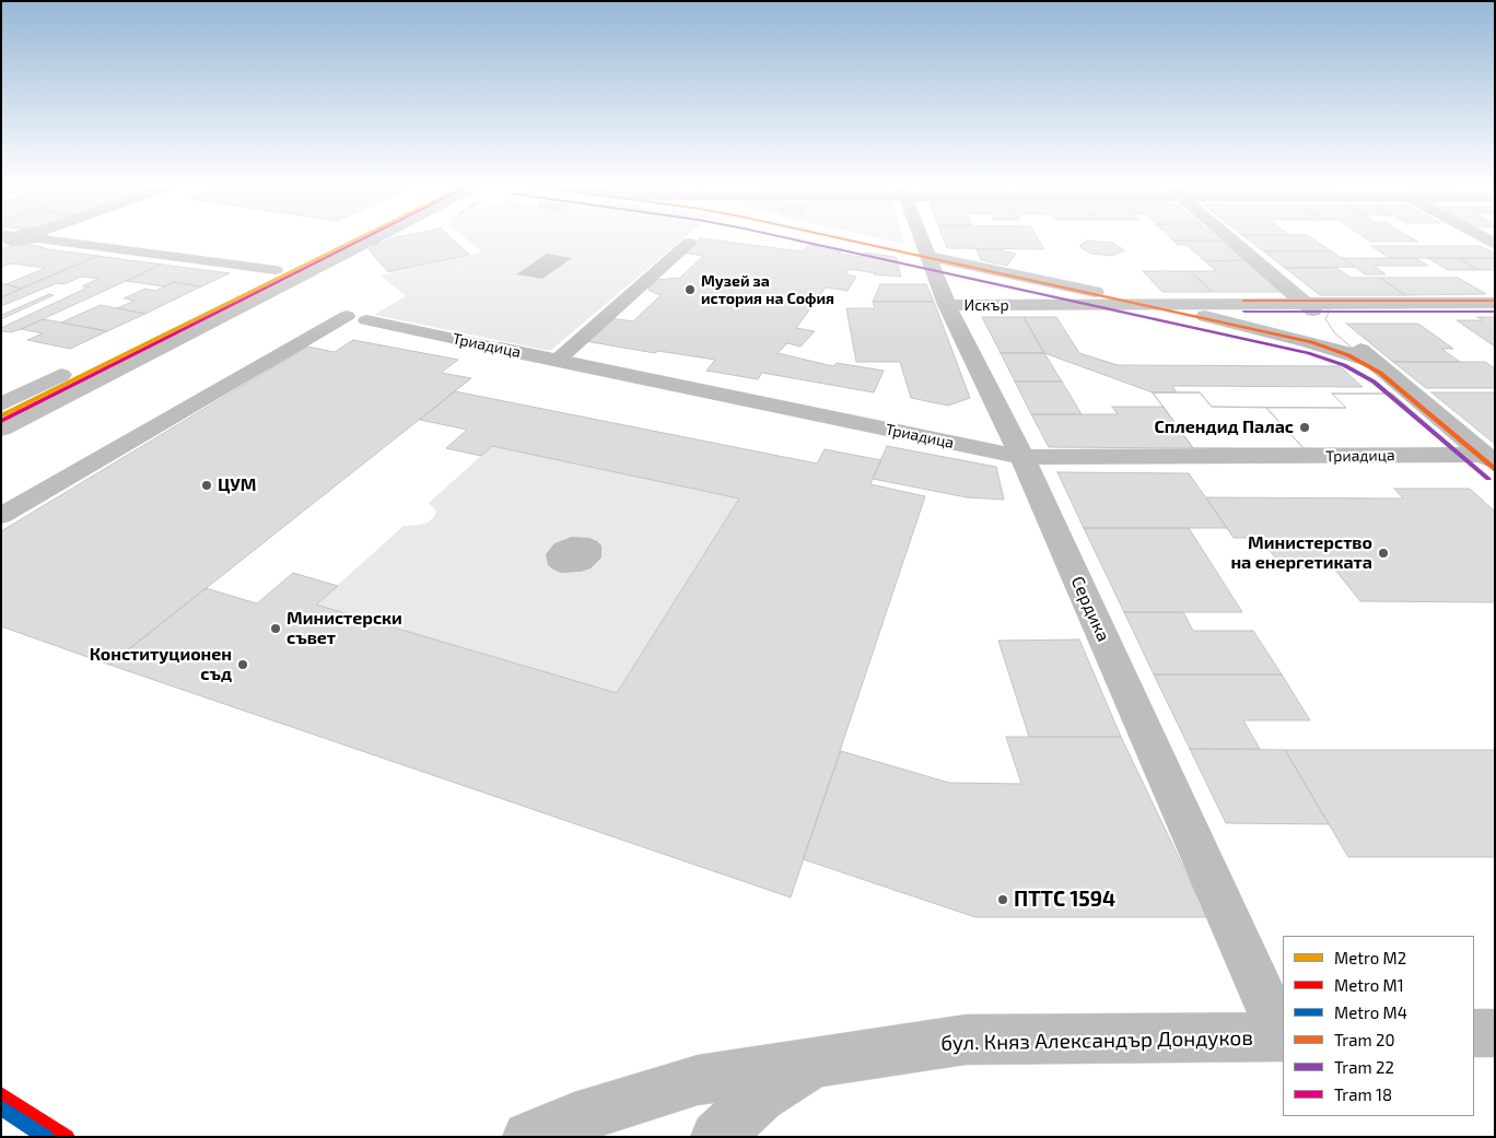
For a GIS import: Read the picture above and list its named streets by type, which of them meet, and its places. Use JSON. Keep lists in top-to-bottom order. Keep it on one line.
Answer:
{"streets":{"street":["Искър","Триадица","Сердика","бул. Княз Александър Дондуков"]},"crossings":[["Искър","Сердика"],["Триадица","Сердика"],["Сердика","бул. Княз Александър Дондуков"]],"places":["Музей за история на София","Сплендид Палас","ЦУМ","Министерство на енергетиката","Министерски съвет","Конституционен съд","ПТТС 1594"],"lines":["metro line M2","tram line 20","tram line 22","tram line 18","metro line M1","metro line M4"],"legend":["Metro M2","Metro M1","Metro M4","Tram 20","Tram 22","Tram 18"]}
